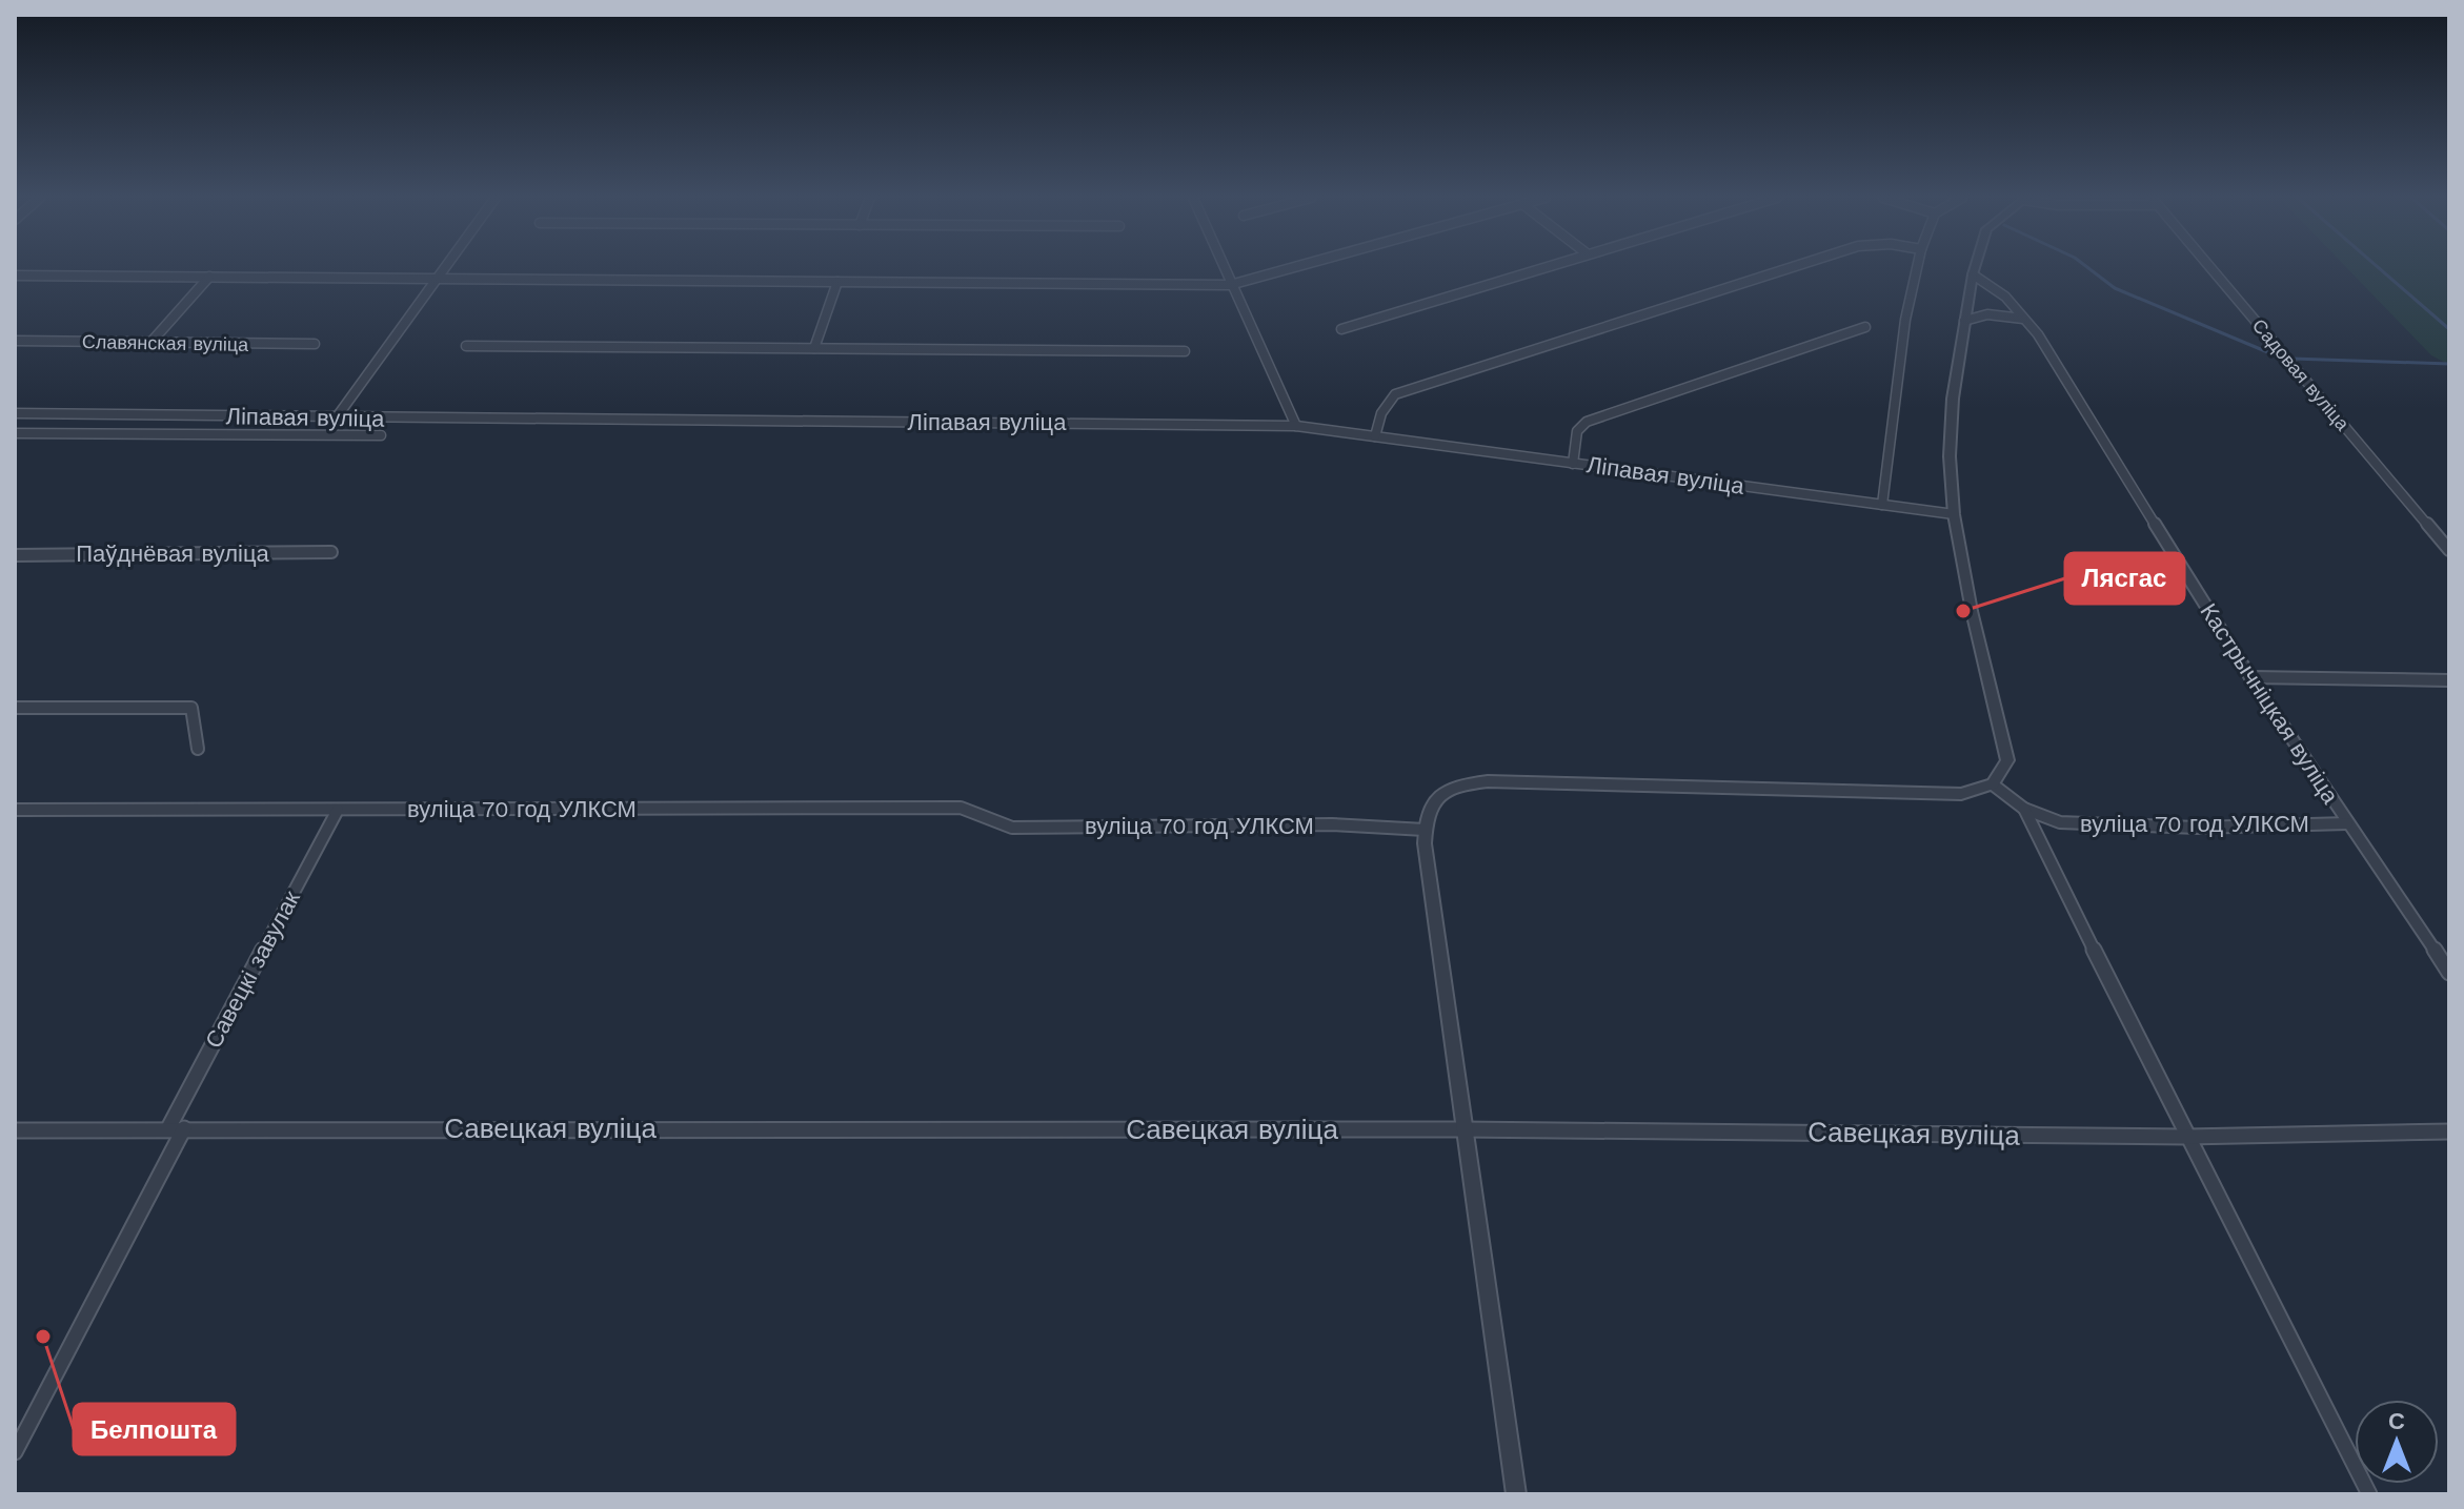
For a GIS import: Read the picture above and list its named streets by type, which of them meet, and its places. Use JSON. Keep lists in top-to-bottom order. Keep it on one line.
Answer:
{"streets":{"street":["Славянская вуліца","Садовая вуліца","Ліпавая вуліца","Паўднёвая вуліца","Кастрычніцкая вуліца","вуліца 70 год УЛКСМ","Савецкі завулак","Савецкая вуліца"]},"crossings":[["Кастрычніцкая вуліца","вуліца 70 год УЛКСМ"],["вуліца 70 год УЛКСМ","Савецкі завулак"],["Савецкі завулак","Савецкая вуліца"]],"places":["Лясгас","Белпошта"],"north":"top"}
